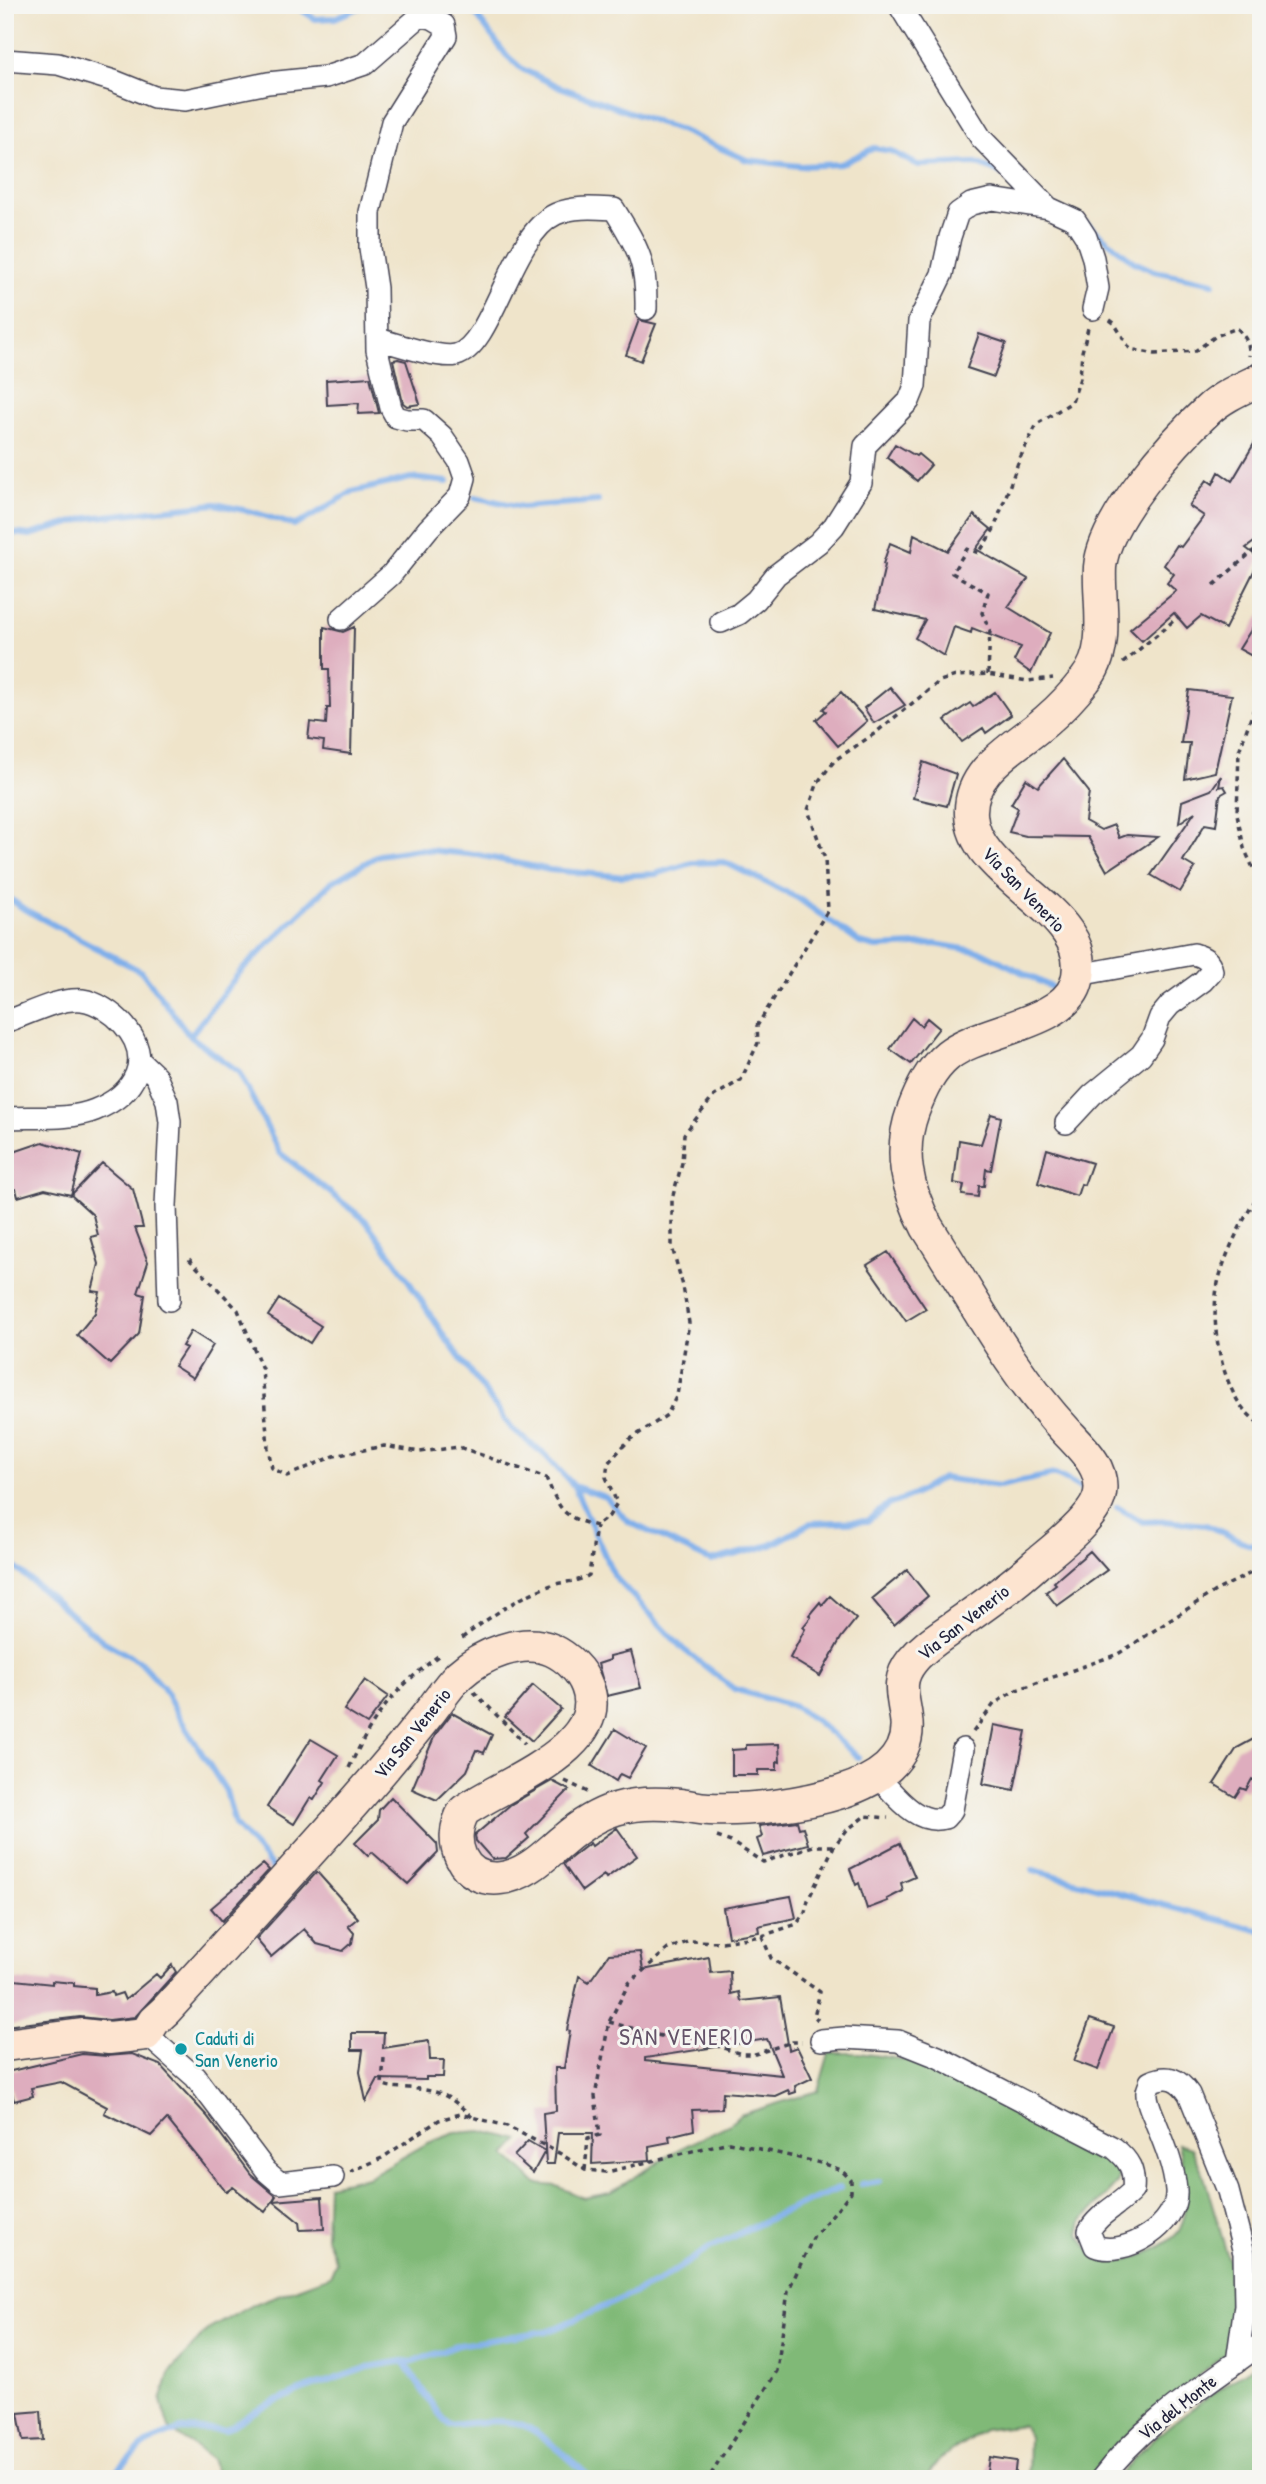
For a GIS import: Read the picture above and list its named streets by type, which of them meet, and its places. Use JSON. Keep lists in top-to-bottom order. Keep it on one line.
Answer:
{"streets":{"street":["Via San Venerio","Via del Monte"]},"districts":["SAN VENERIO"],"places":["Caduti di San Venerio"]}
